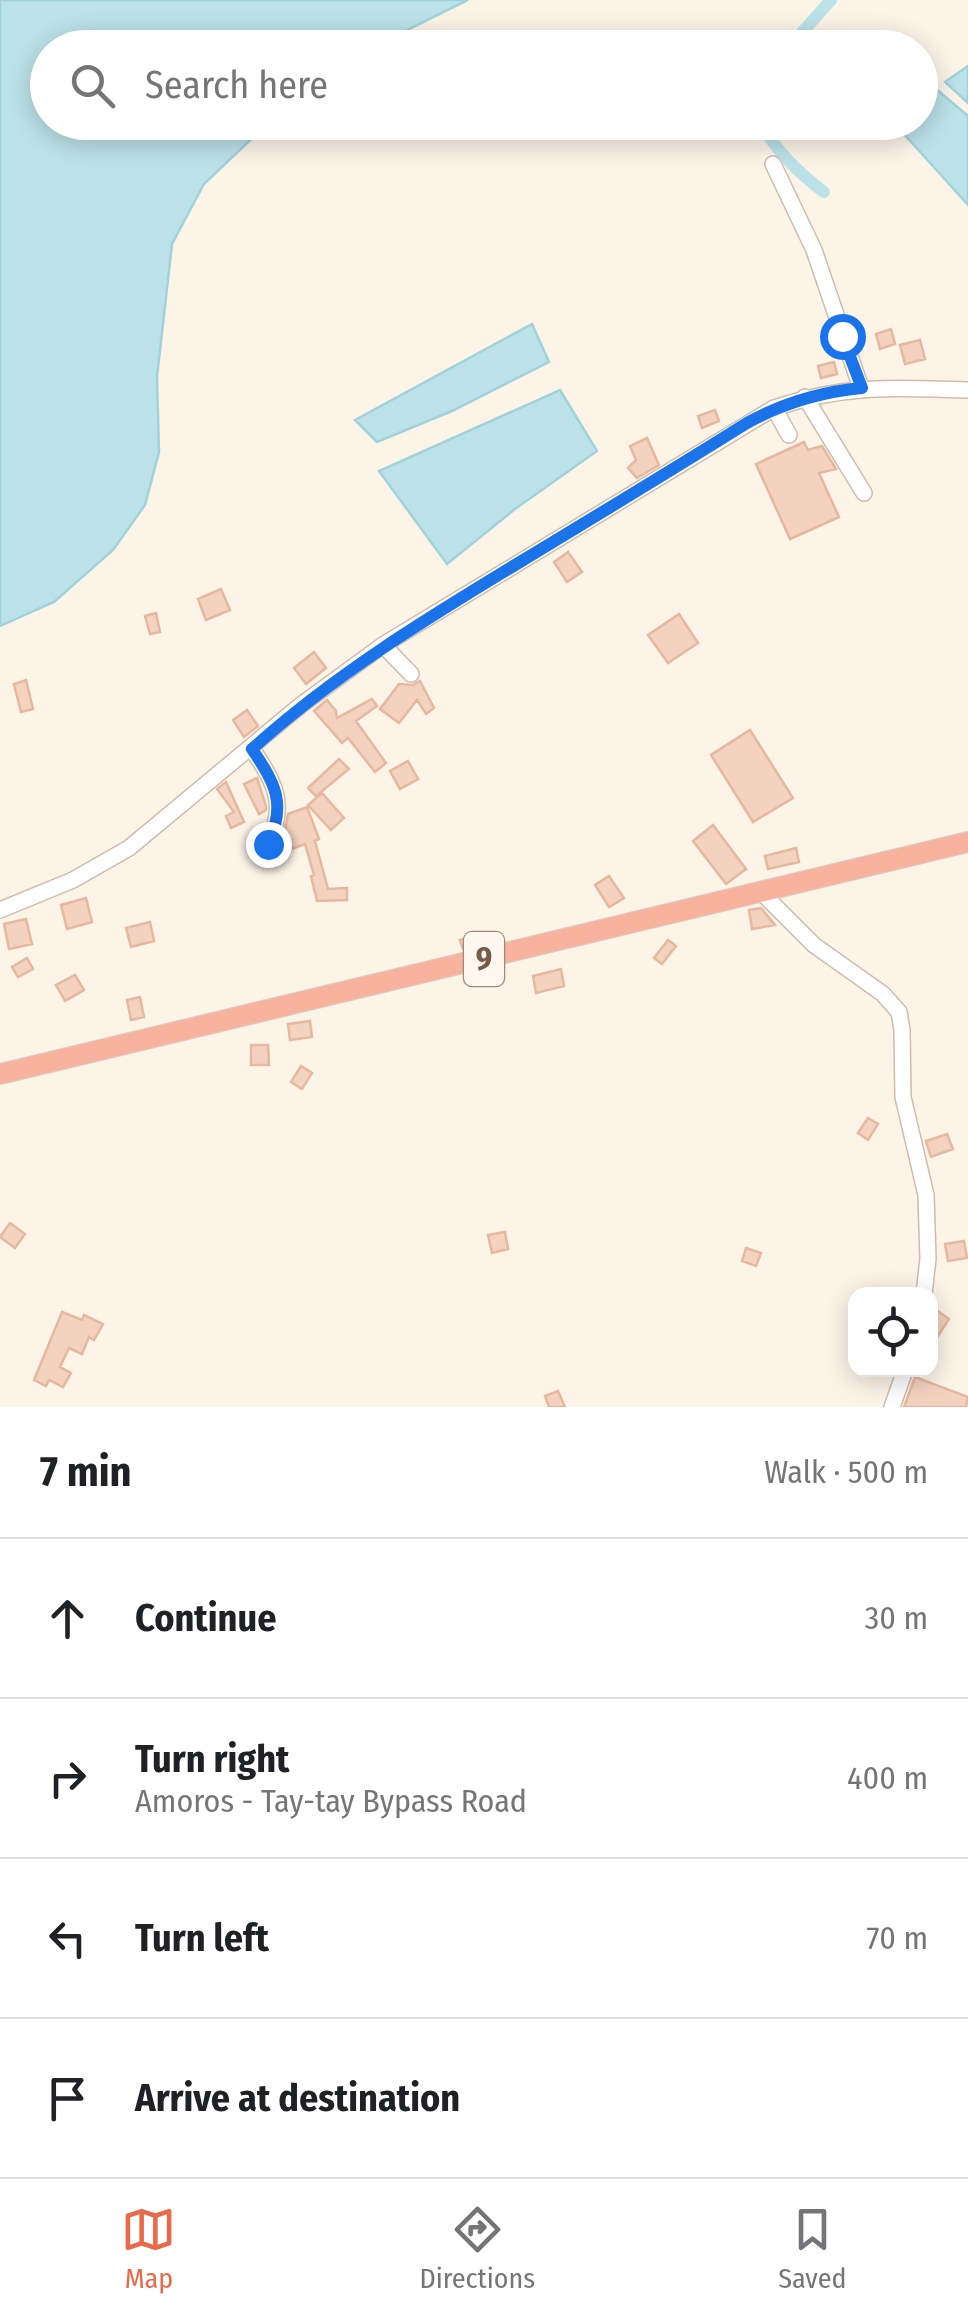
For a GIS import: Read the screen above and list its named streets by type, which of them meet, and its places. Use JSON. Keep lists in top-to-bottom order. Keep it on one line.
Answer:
{"streets":{"highway":["9"]},"page":{"search":"Search here","heading":["7 min","Walk · 500 m"],"list":[["Continue","30 m"],["Turn right","Amoros - Tay-tay Bypass Road","400 m"],["Turn left","70 m"],"Arrive at destination"],"nav":["Map","Directions","Saved"]}}
